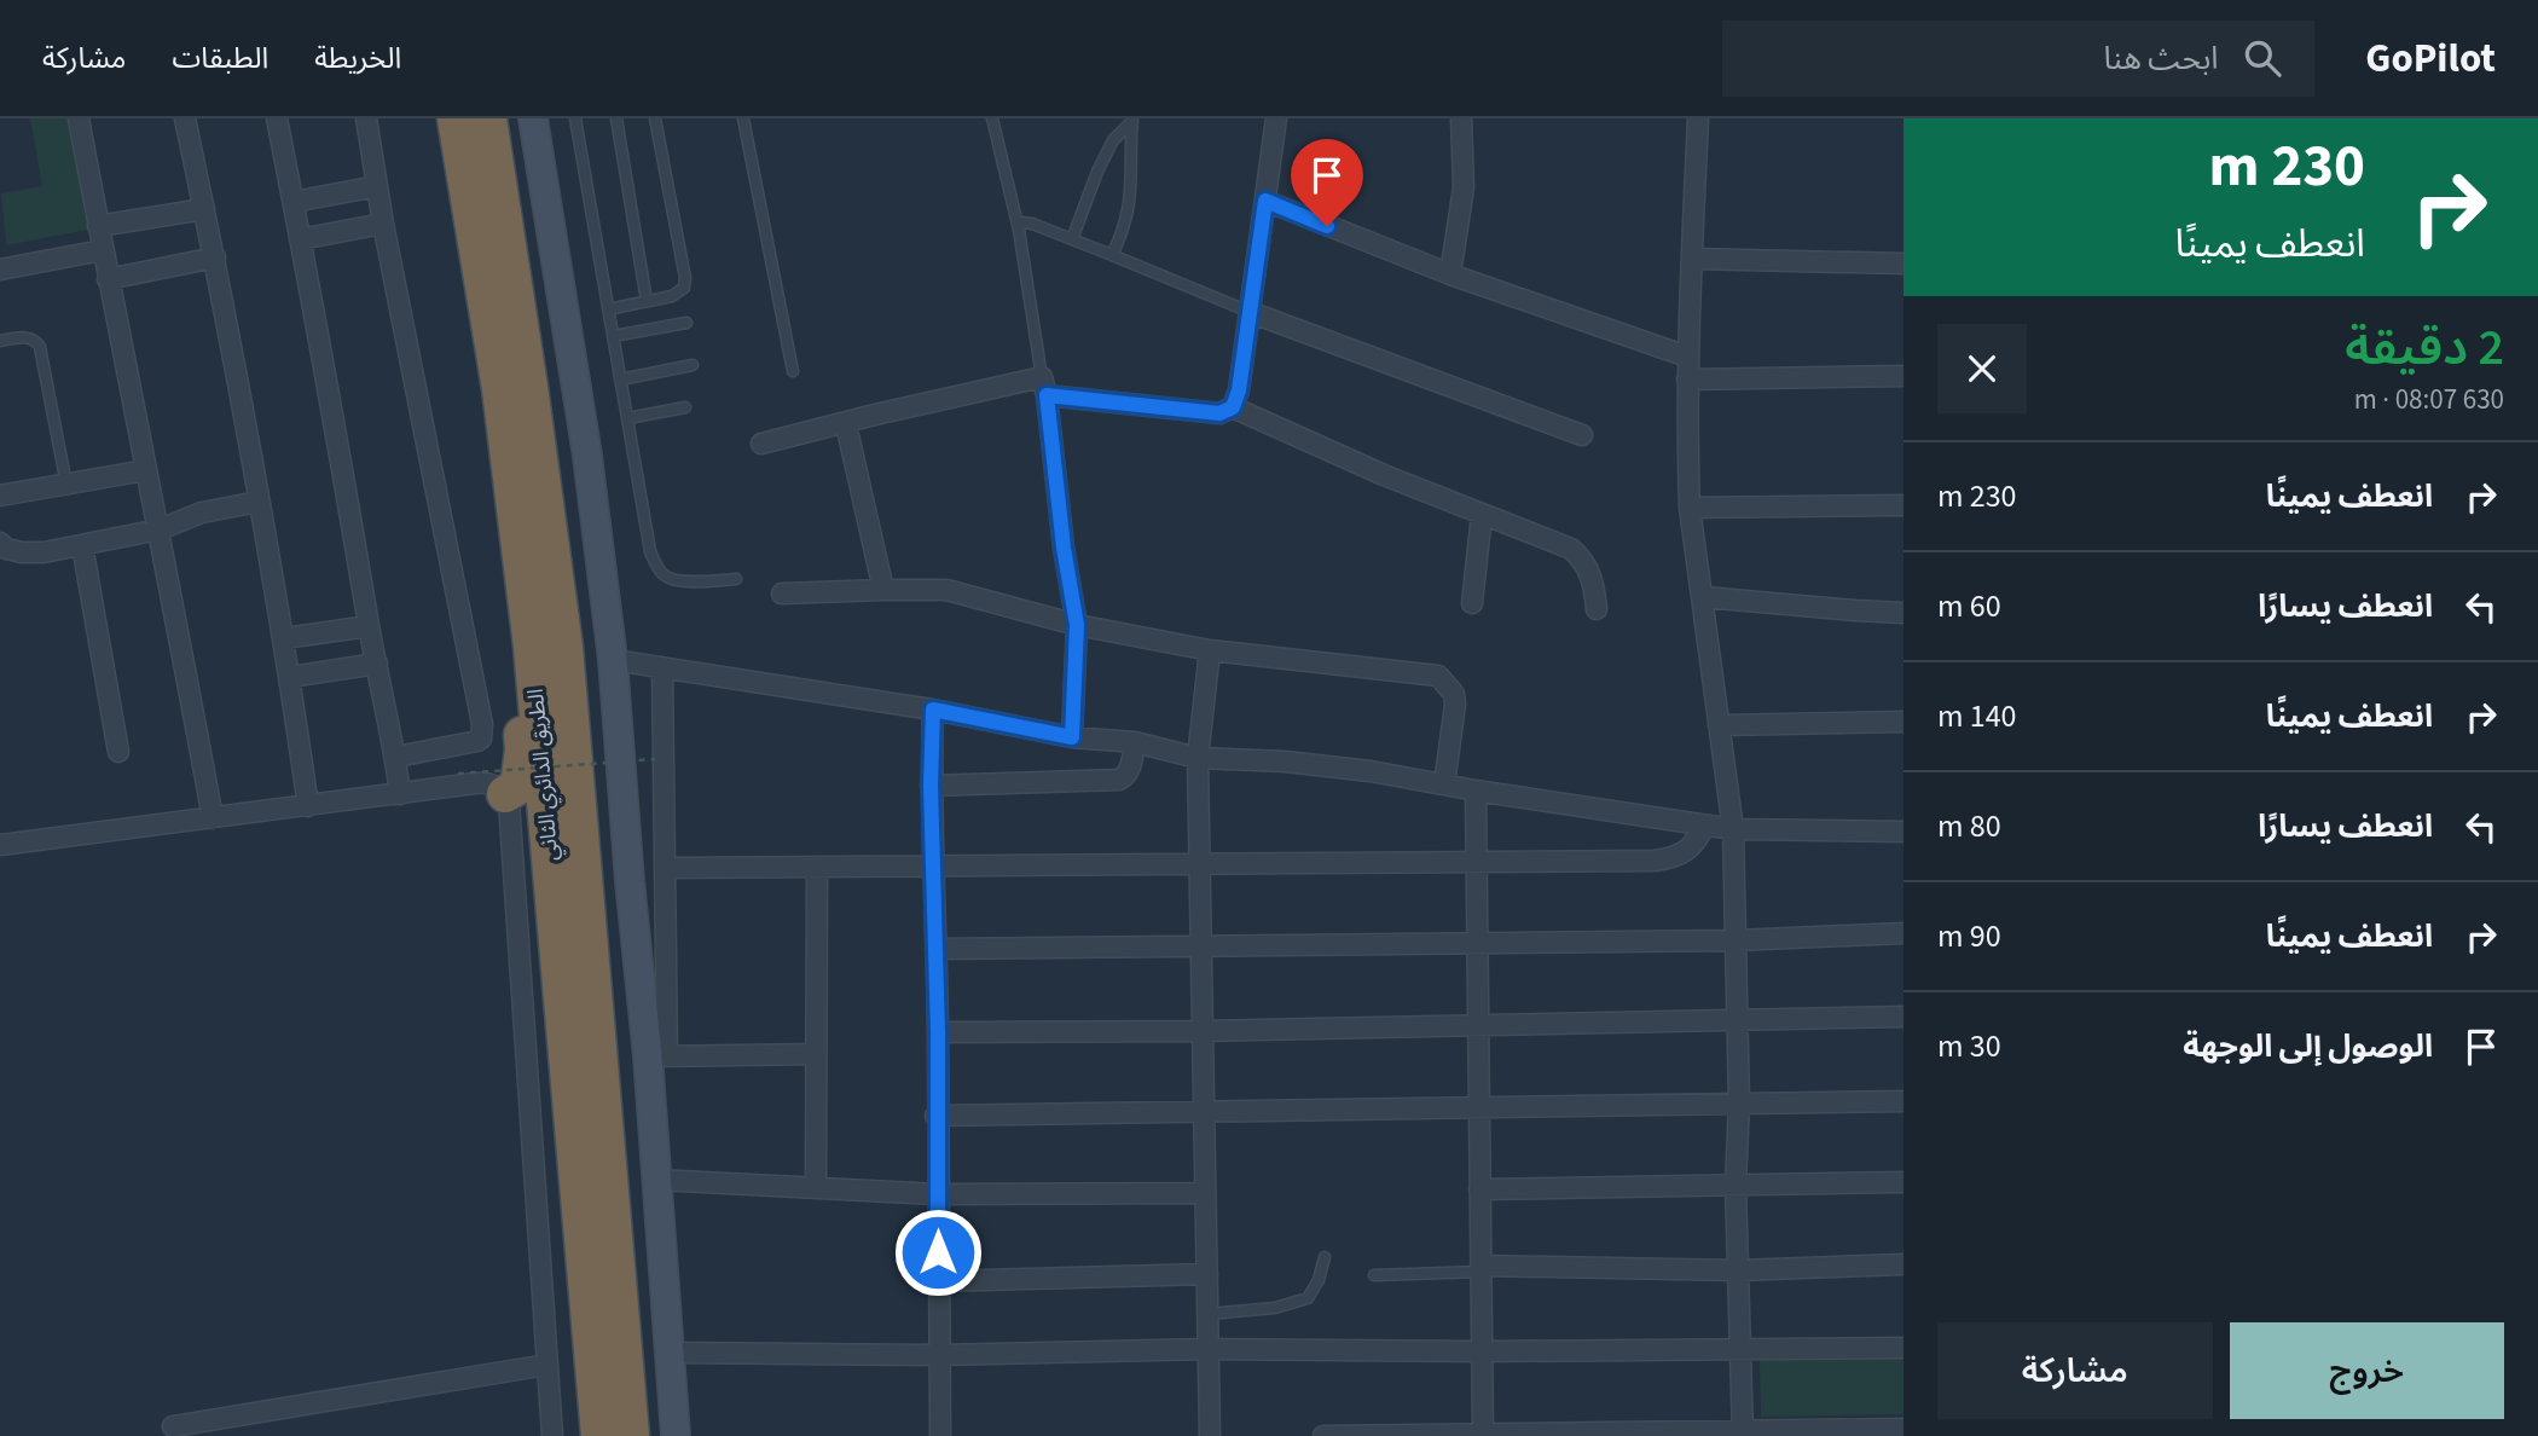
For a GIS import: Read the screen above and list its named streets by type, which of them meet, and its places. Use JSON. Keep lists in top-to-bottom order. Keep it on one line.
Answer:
{"streets":{"highway":["الطريق الدائري الثاني"]},"page":{"header":"GoPilot","search":"ابحث هنا","nav":["الخريطة","الطبقات","مشاركة"],"turn":["230 m","انعطف يمينًا"],"heading":["2 دقيقة","630 m · 08:07"],"list":[{"name":"انعطف يمينًا","value":"230 m"},{"name":"انعطف يسارًا","value":"60 m"},{"name":"انعطف يمينًا","value":"140 m"},{"name":"انعطف يسارًا","value":"80 m"},{"name":"انعطف يمينًا","value":"90 m"},{"name":"الوصول إلى الوجهة","value":"30 m"}],"buttons":["خروج","مشاركة"]}}
